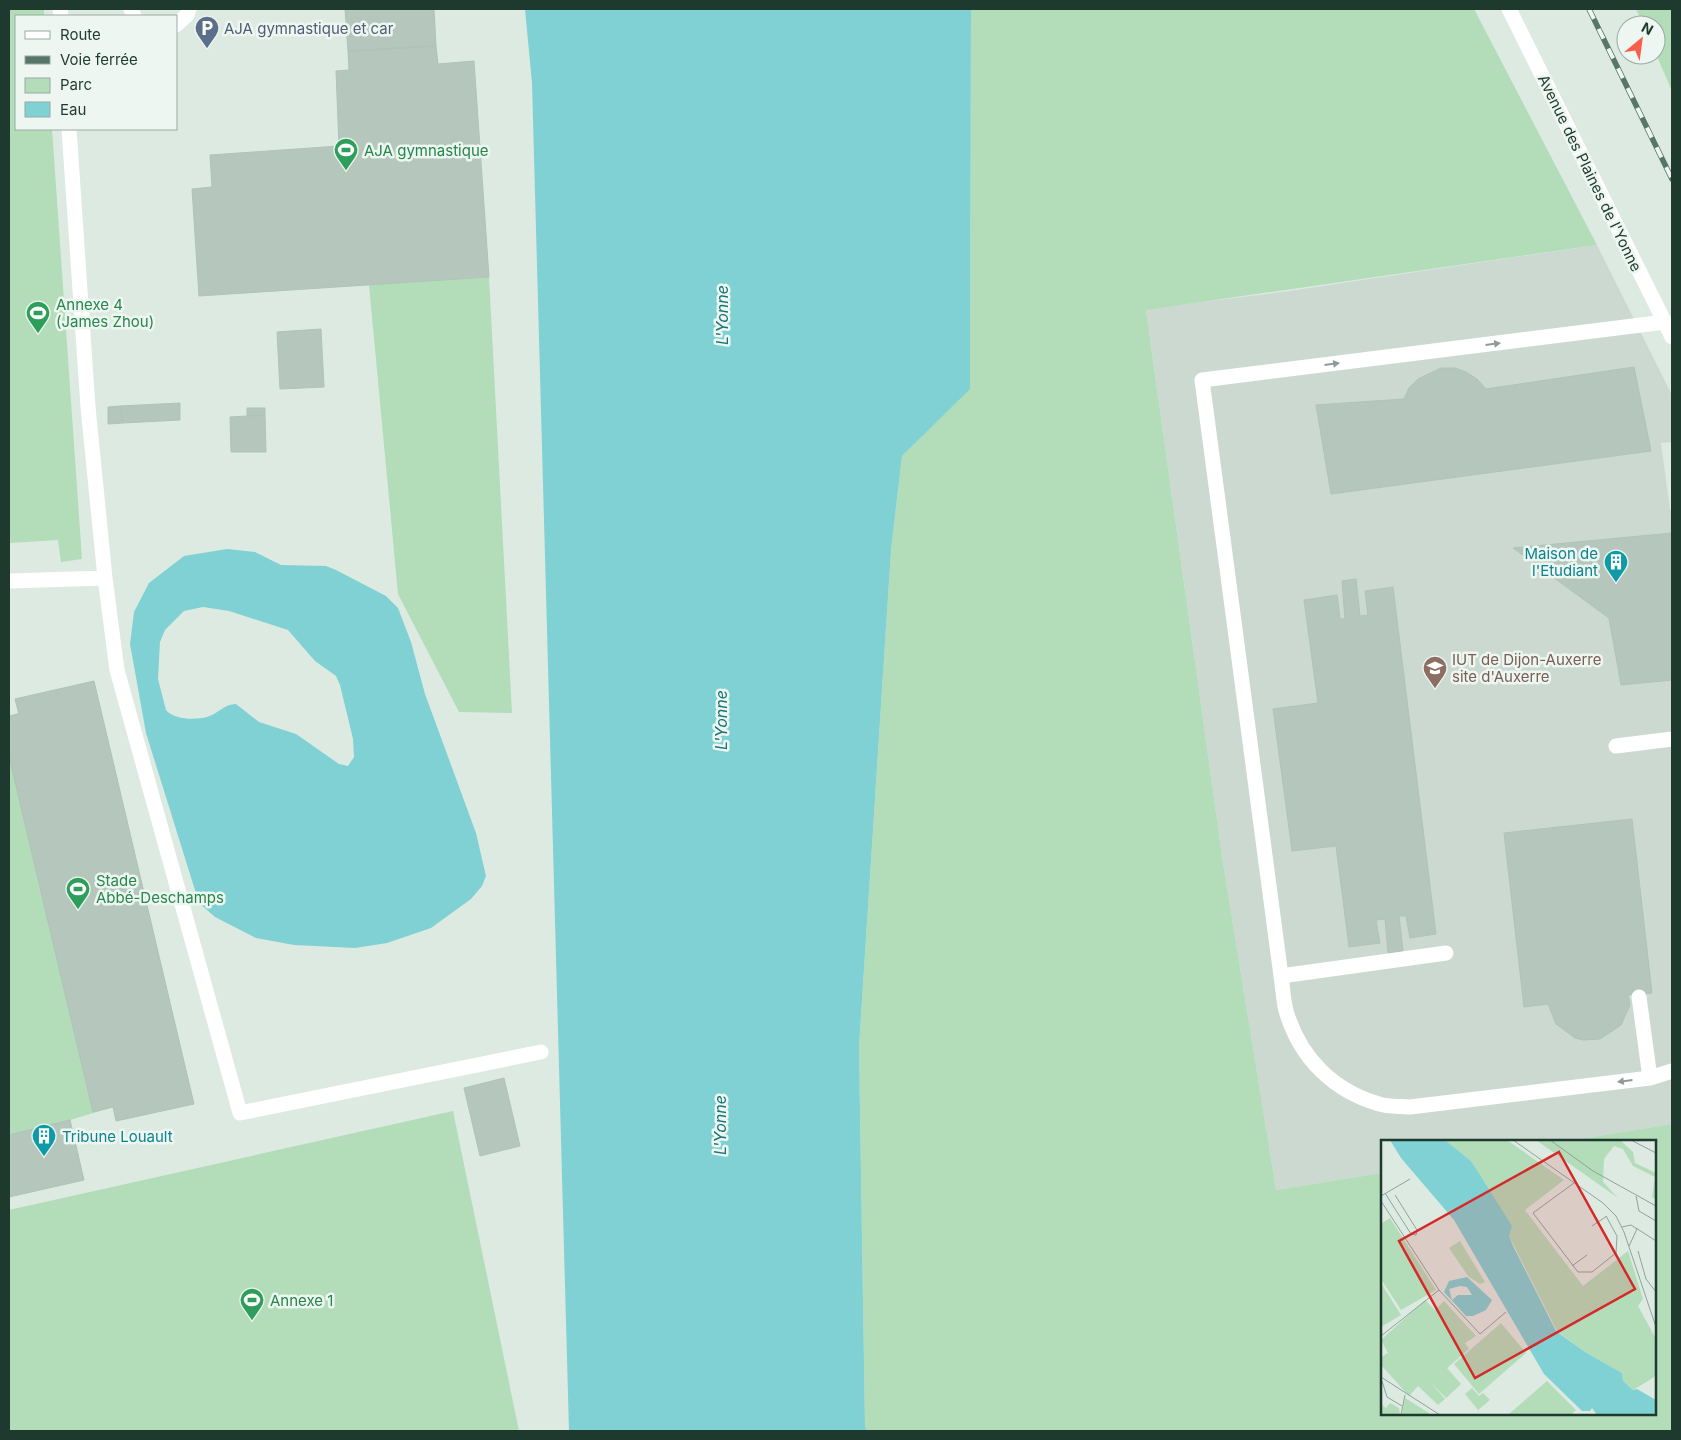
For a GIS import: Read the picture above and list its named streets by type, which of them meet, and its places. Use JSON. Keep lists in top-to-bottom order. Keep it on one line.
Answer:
{"streets":{"street":["Avenue des Plaines de l'Yonne"]},"water":["L'Yonne"],"places":{"parking":["AJA gymnastique et car"],"sports":["AJA gymnastique","Annexe 4 (James Zhou)","Stade Abbé-Deschamps","Annexe 1"],"building":["Maison de l'Etudiant","Tribune Louault"],"school or university":["IUT de Dijon-Auxerre site d'Auxerre"]},"legend":["Route","Voie ferrée","Parc","Eau"],"north":"top right"}
